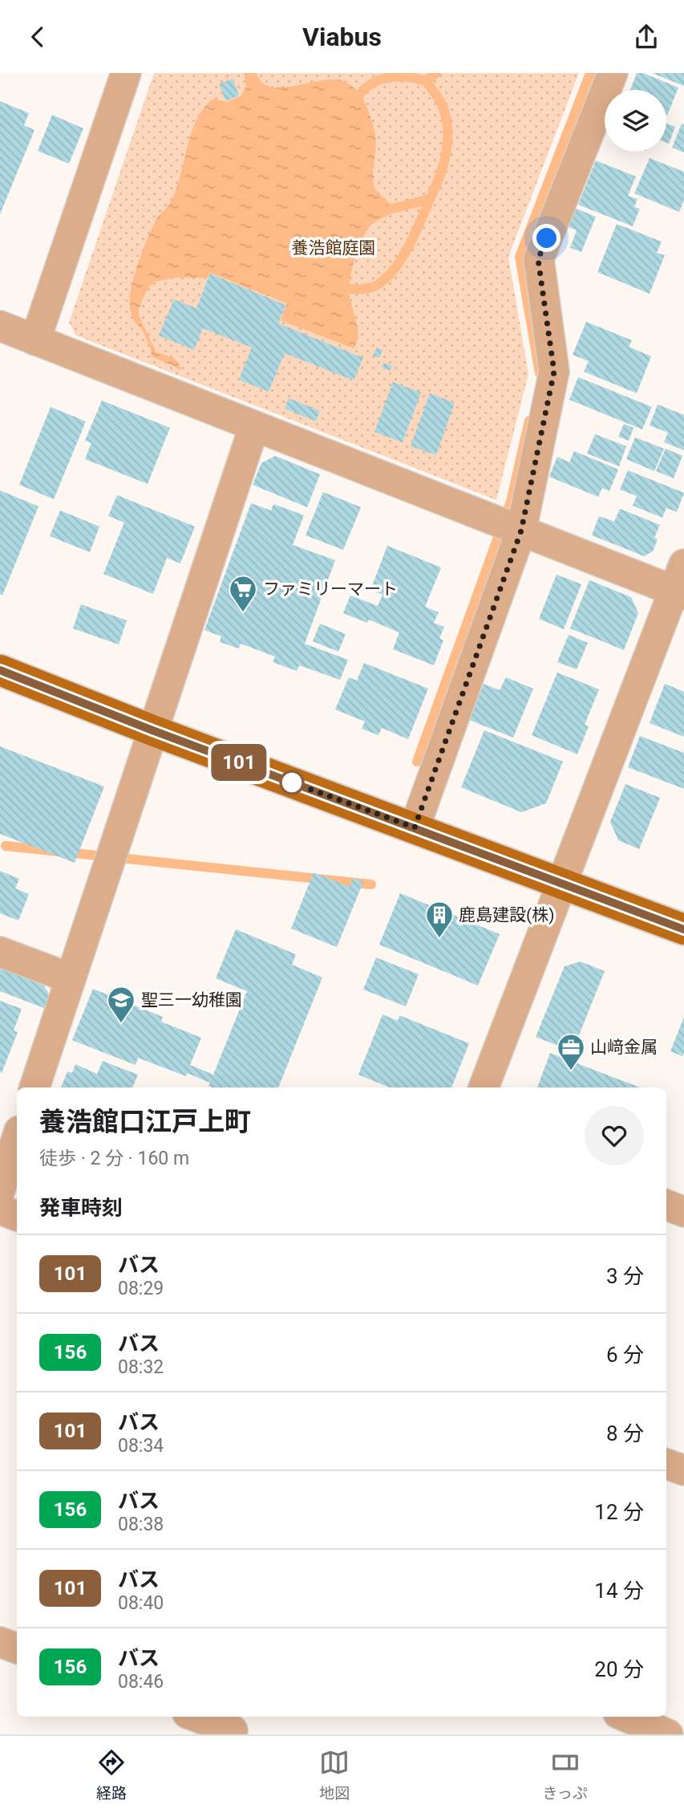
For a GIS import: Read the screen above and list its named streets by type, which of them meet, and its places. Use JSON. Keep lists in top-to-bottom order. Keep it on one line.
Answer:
{"parks":["養浩館庭園"],"places":{"supermarket":["ファミリーマート"],"building":["鹿島建設(株)"],"school or university":["聖三一幼稚園"],"office":["山﨑金属"]},"lines":["bus line 101"],"page":{"header":"Viabus","on_map":"101","heading":[["養浩館口江戸上町","徒歩 · 2 分 · 160 m"],"発車時刻"],"list":[{"mark":"101","name":"バス","note":"08:29","value":"3 分"},{"mark":"156","name":"バス","note":"08:32","value":"6 分"},{"mark":"101","name":"バス","note":"08:34","value":"8 分"},{"mark":"156","name":"バス","note":"08:38","value":"12 分"},{"mark":"101","name":"バス","note":"08:40","value":"14 分"},{"mark":"156","name":"バス","note":"08:46","value":"20 分"}],"tabs":["経路","地図","きっぷ"]}}
